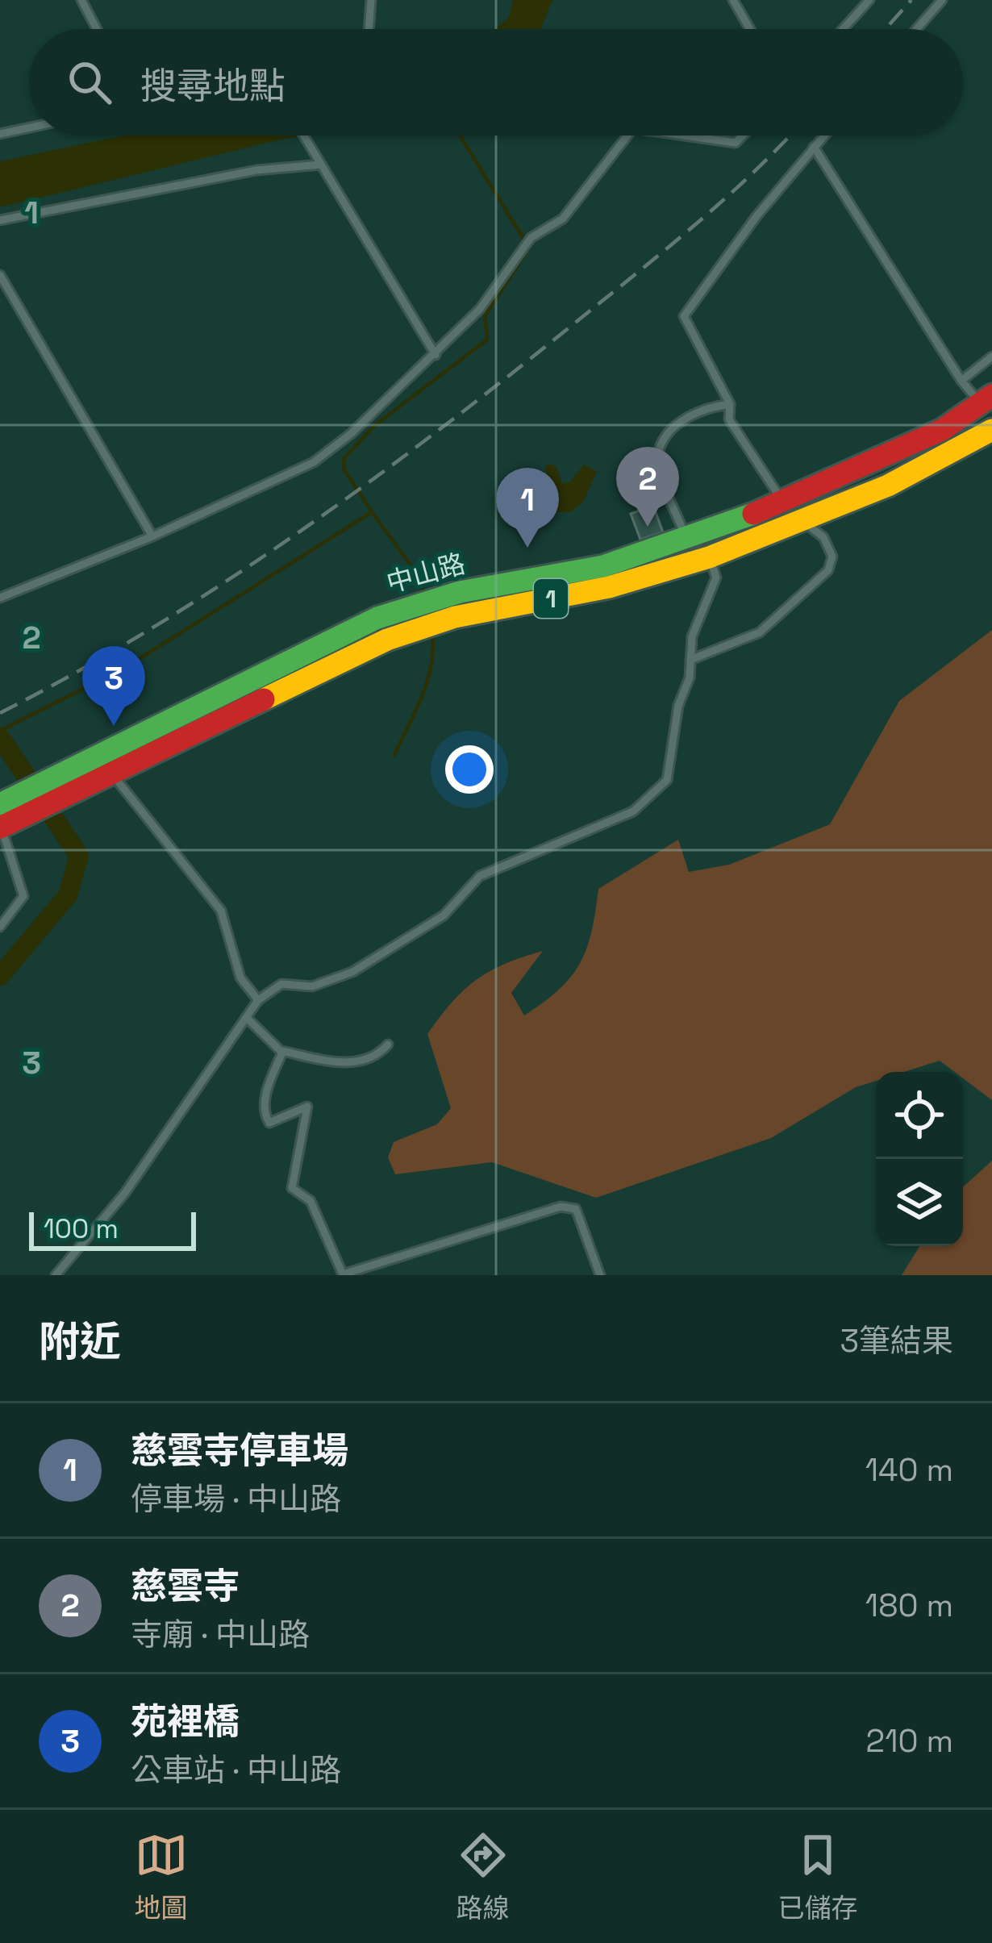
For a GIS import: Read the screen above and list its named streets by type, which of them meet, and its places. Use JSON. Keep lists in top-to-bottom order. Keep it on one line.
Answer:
{"streets":{"main road":["中山路","1"]},"crossings":[["中山路","1"]],"scale_bar":"100 m","page":{"search":"搜尋地點","pins":["2","1","3"],"scale":"100 m","heading":["附近","3筆結果"],"list":[{"mark":"1","name":"慈雲寺停車場","note":"停車場 · 中山路","value":"140 m"},{"mark":"2","name":"慈雲寺","note":"寺廟 · 中山路","value":"180 m"},{"mark":"3","name":"苑裡橋","note":"公車站 · 中山路","value":"210 m"}],"nav":["地圖","路線","已儲存"]},"grid":{"rows":["1","2","3"]}}
